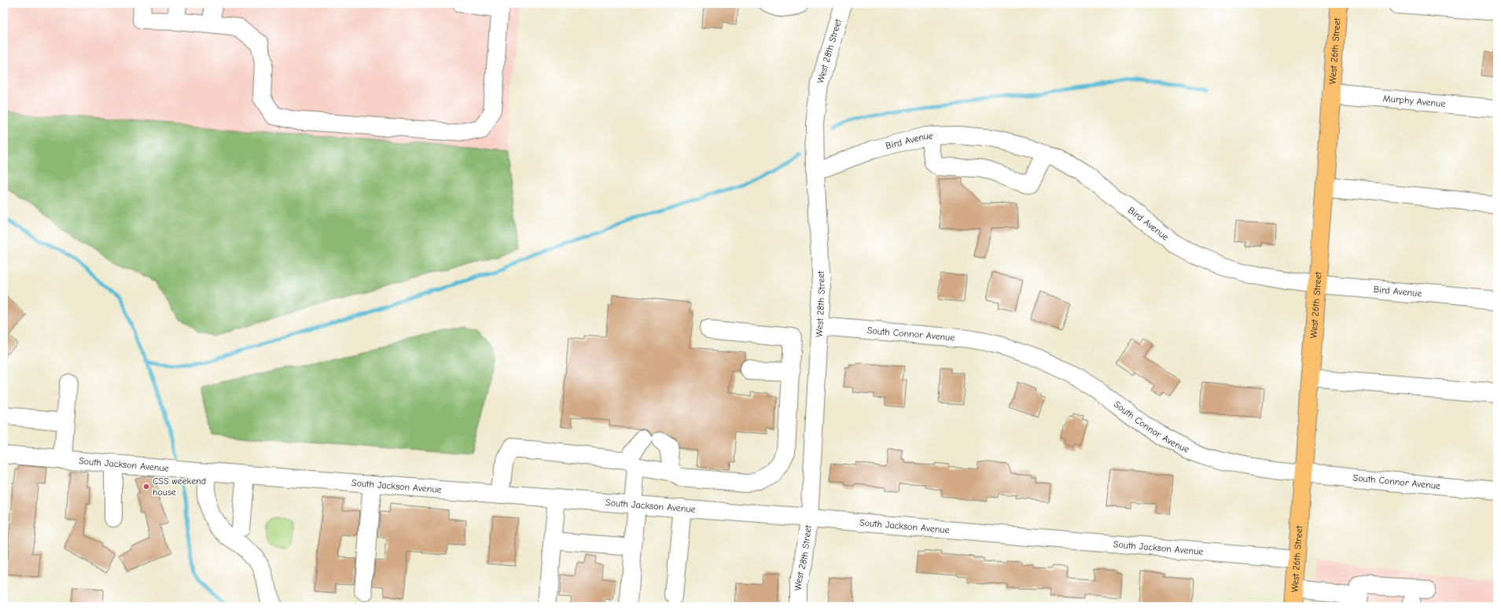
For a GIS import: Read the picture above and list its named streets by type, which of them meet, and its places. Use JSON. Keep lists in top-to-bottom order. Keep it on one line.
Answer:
{"streets":{"main road":["West 26th Street"],"street":["West 28th Street","Murphy Avenue","Bird Avenue","South Connor Avenue","South Jackson Avenue"]},"crossings":[["West 28th Street","Bird Avenue"],["West 28th Street","South Connor Avenue"],["West 28th Street","South Jackson Avenue"],["West 26th Street","Murphy Avenue"],["West 26th Street","Bird Avenue"],["West 26th Street","South Connor Avenue"],["West 26th Street","South Jackson Avenue"]],"places":["CSS weekend house"]}
